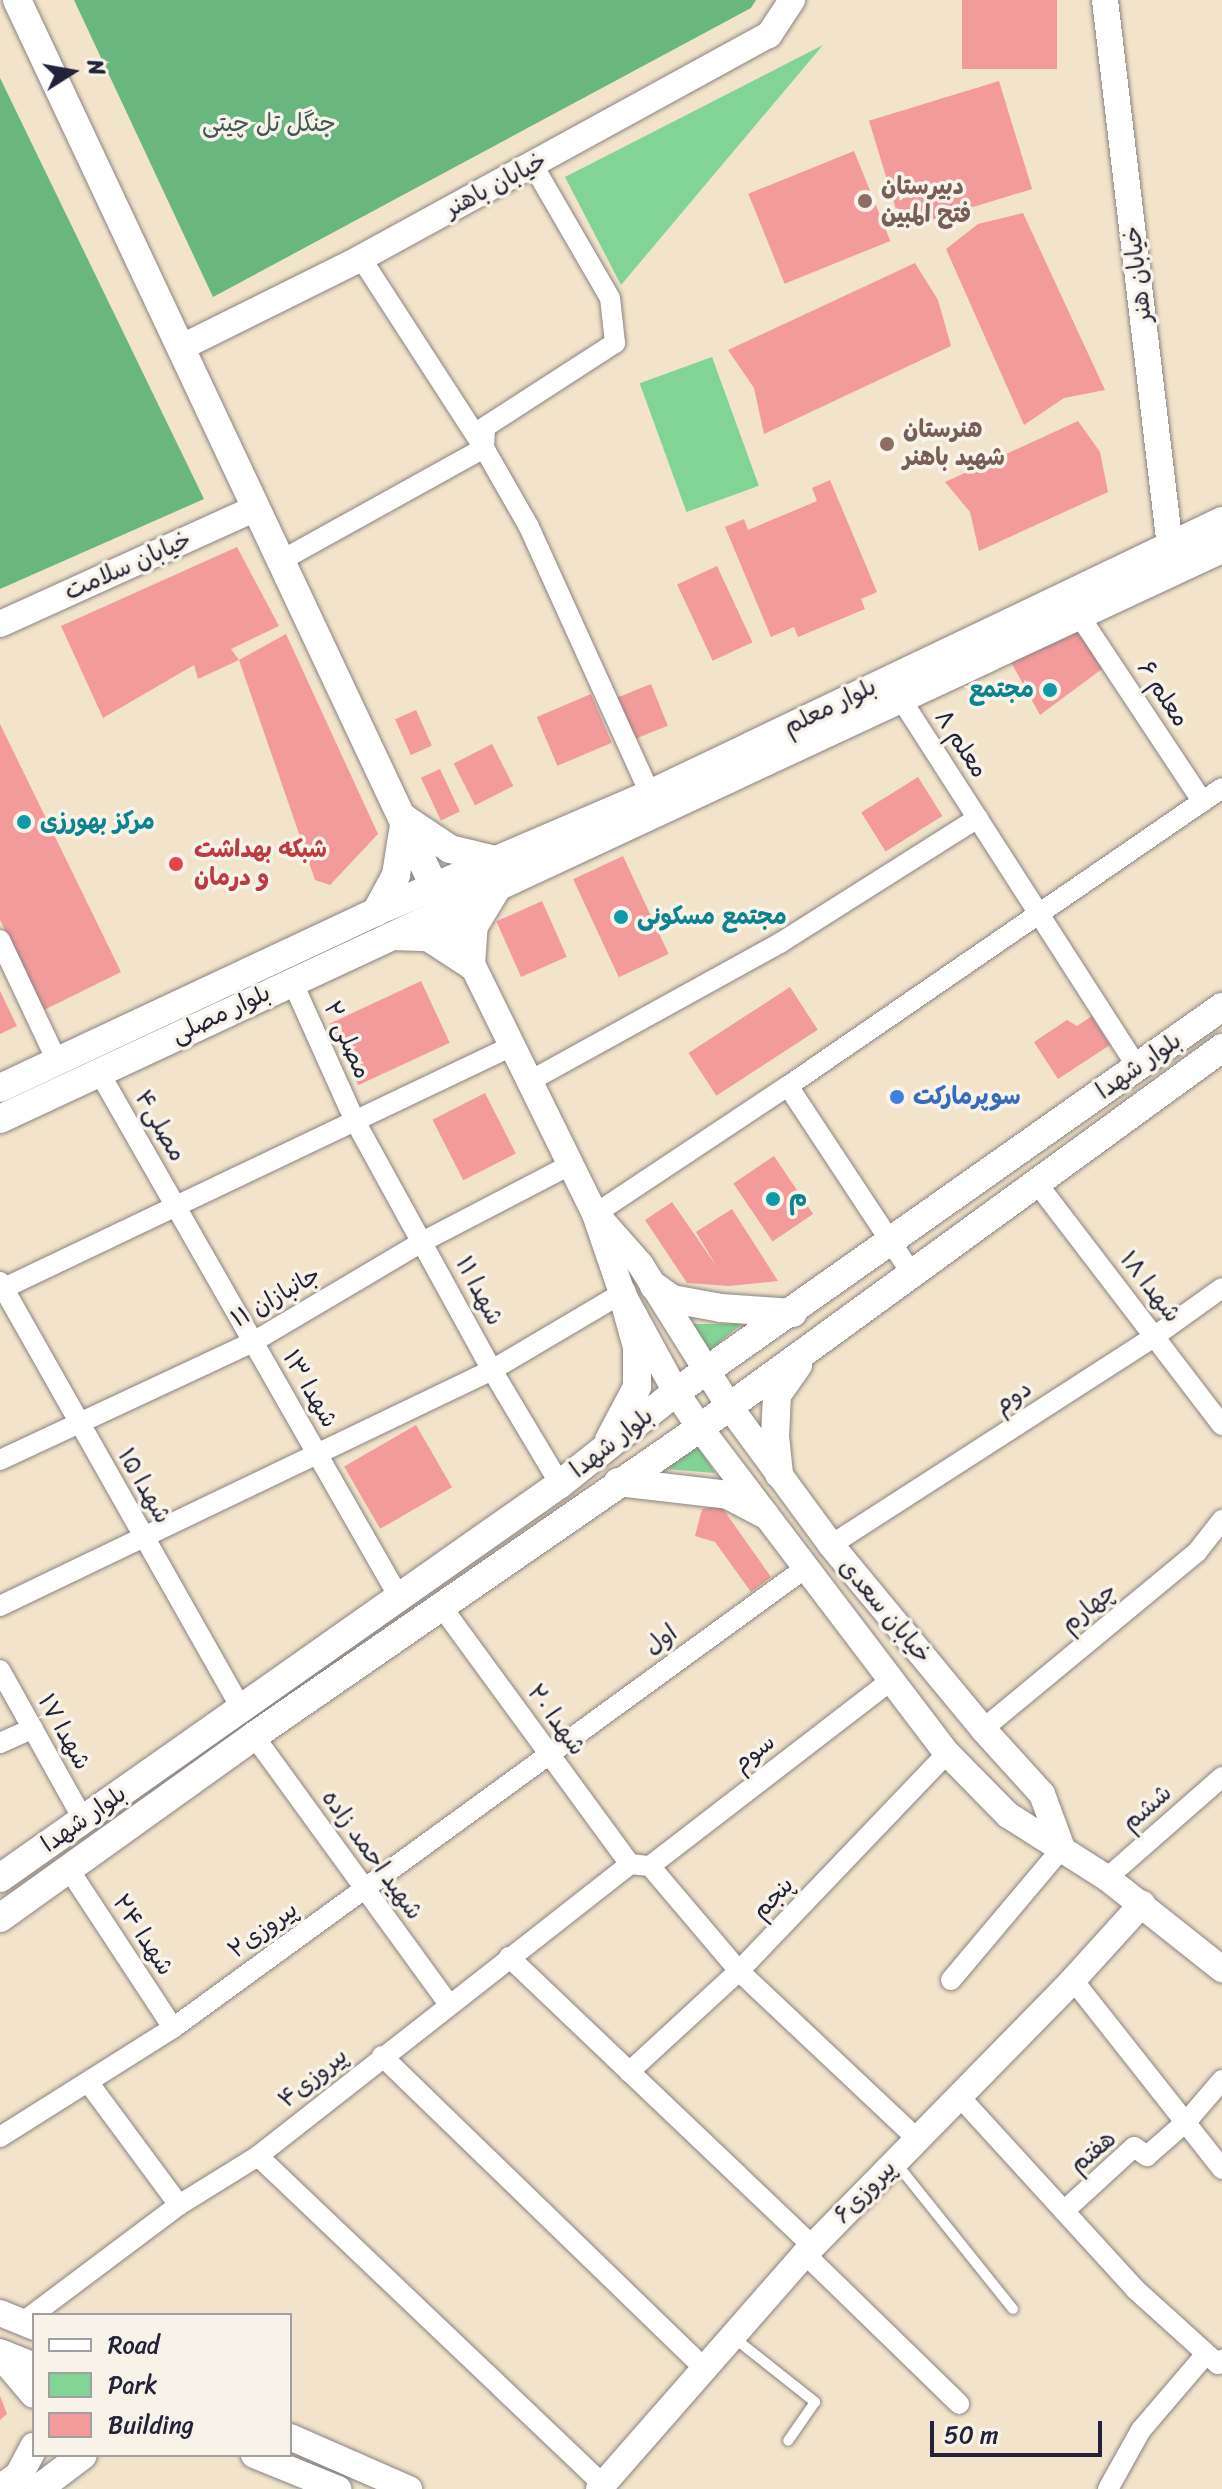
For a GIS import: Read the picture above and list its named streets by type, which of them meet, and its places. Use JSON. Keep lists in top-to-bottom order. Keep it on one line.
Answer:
{"streets":{"main road":["بلوار معلم","بلوار مصلی","بلوار شهدا"],"street":["خیابان باهنر","خیابان هنر","خیابان سلامت","معلم ۶","معلم ۸","مصلی ۲","مصلی۴","شهدا ۱۸","شهدا ۱۱","جانبازان ۱۱","شهدا ۱۳","دوم","شهدا ۱۵","چهارم","خیابان سعدی","اول","شهدا ۲۰","شهدا ۱۷","سوم","ششم","شهید احمد زاده","پنجم","پیروزی۲","شهدا ۲۴","پیروزی۴","هفتم","پیروزی۶"]},"crossings":[["خیابان هنر","بلوار معلم"],["معلم ۶","بلوار معلم"],["بلوار معلم","معلم ۸"],["بلوار معلم","بلوار مصلی"],["معلم ۸","بلوار شهدا"],["بلوار مصلی","مصلی ۲"],["بلوار مصلی","مصلی۴"],["مصلی ۲","شهدا ۱۱"],["بلوار شهدا","شهدا ۱۸"],["بلوار شهدا","شهدا ۱۱"],["بلوار شهدا","شهدا ۱۳"],["بلوار شهدا","شهدا ۱۵"],["بلوار شهدا","خیابان سعدی"],["بلوار شهدا","شهدا ۲۰"],["بلوار شهدا","شهدا ۱۷"],["بلوار شهدا","شهید احمد زاده"],["بلوار شهدا","شهدا ۲۴"],["مصلی۴","شهدا ۱۳"],["شهدا ۱۸","دوم"],["شهدا ۱۱","جانبازان ۱۱"],["جانبازان ۱۱","شهدا ۱۳"],["جانبازان ۱۱","شهدا ۱۵"],["دوم","خیابان سعدی"],["چهارم","خیابان سعدی"],["خیابان سعدی","اول"],["خیابان سعدی","سوم"],["خیابان سعدی","ششم"],["خیابان سعدی","پنجم"],["خیابان سعدی","پیروزی۶"],["اول","شهدا ۲۰"],["اول","پیروزی۲"],["شهدا ۲۰","سوم"],["شهدا ۲۰","پنجم"],["شهدا ۲۰","پیروزی۲"],["شهدا ۲۰","پیروزی۴"],["شهدا ۲۰","پیروزی۶"],["سوم","پیروزی۴"],["شهید احمد زاده","پیروزی۲"],["شهید احمد زاده","پیروزی۴"],["پیروزی۲","شهدا ۲۴"]],"parks":["جنگل تل چیتی"],"places":["دبیرستان فتح المبین","هنرستان شهید باهنر","مجتمع","مرکز بهورزی","شبکه بهداشت و درمان","مجتمع مسکونی","سوپرمارکت","م"],"legend":["Road","Park","Building"],"scale_bar":"50 m","north":"right"}
